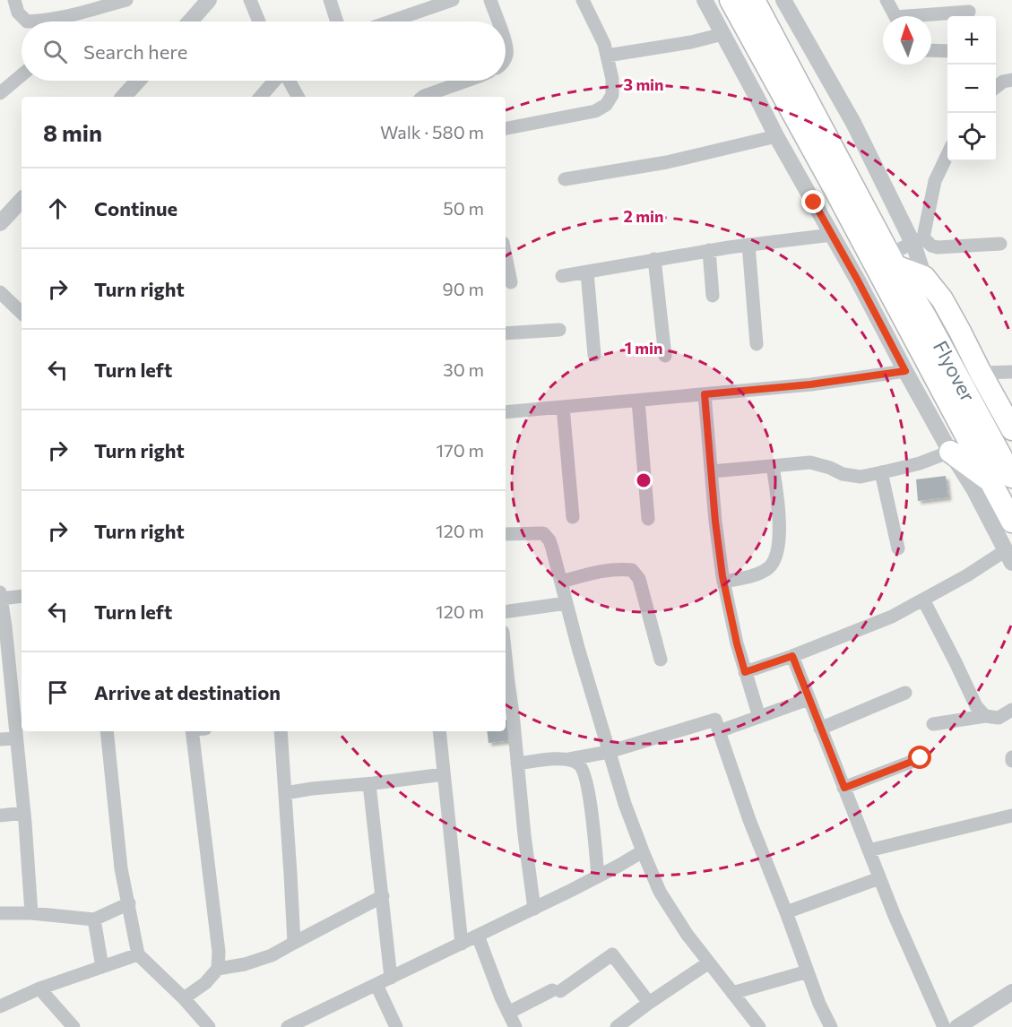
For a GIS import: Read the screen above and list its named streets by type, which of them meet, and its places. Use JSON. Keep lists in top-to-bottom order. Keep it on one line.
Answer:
{"streets":{"highway":["Flyover"]},"north":"top","page":{"map_buttons":["+","−"],"search":"Search here","heading":["8 min","Walk · 580 m"],"list":[["Continue","50 m"],["Turn right","90 m"],["Turn left","30 m"],["Turn right","170 m"],["Turn right","120 m"],["Turn left","120 m"],"Arrive at destination"]},"rings":["3 min","2 min","1 min"]}
